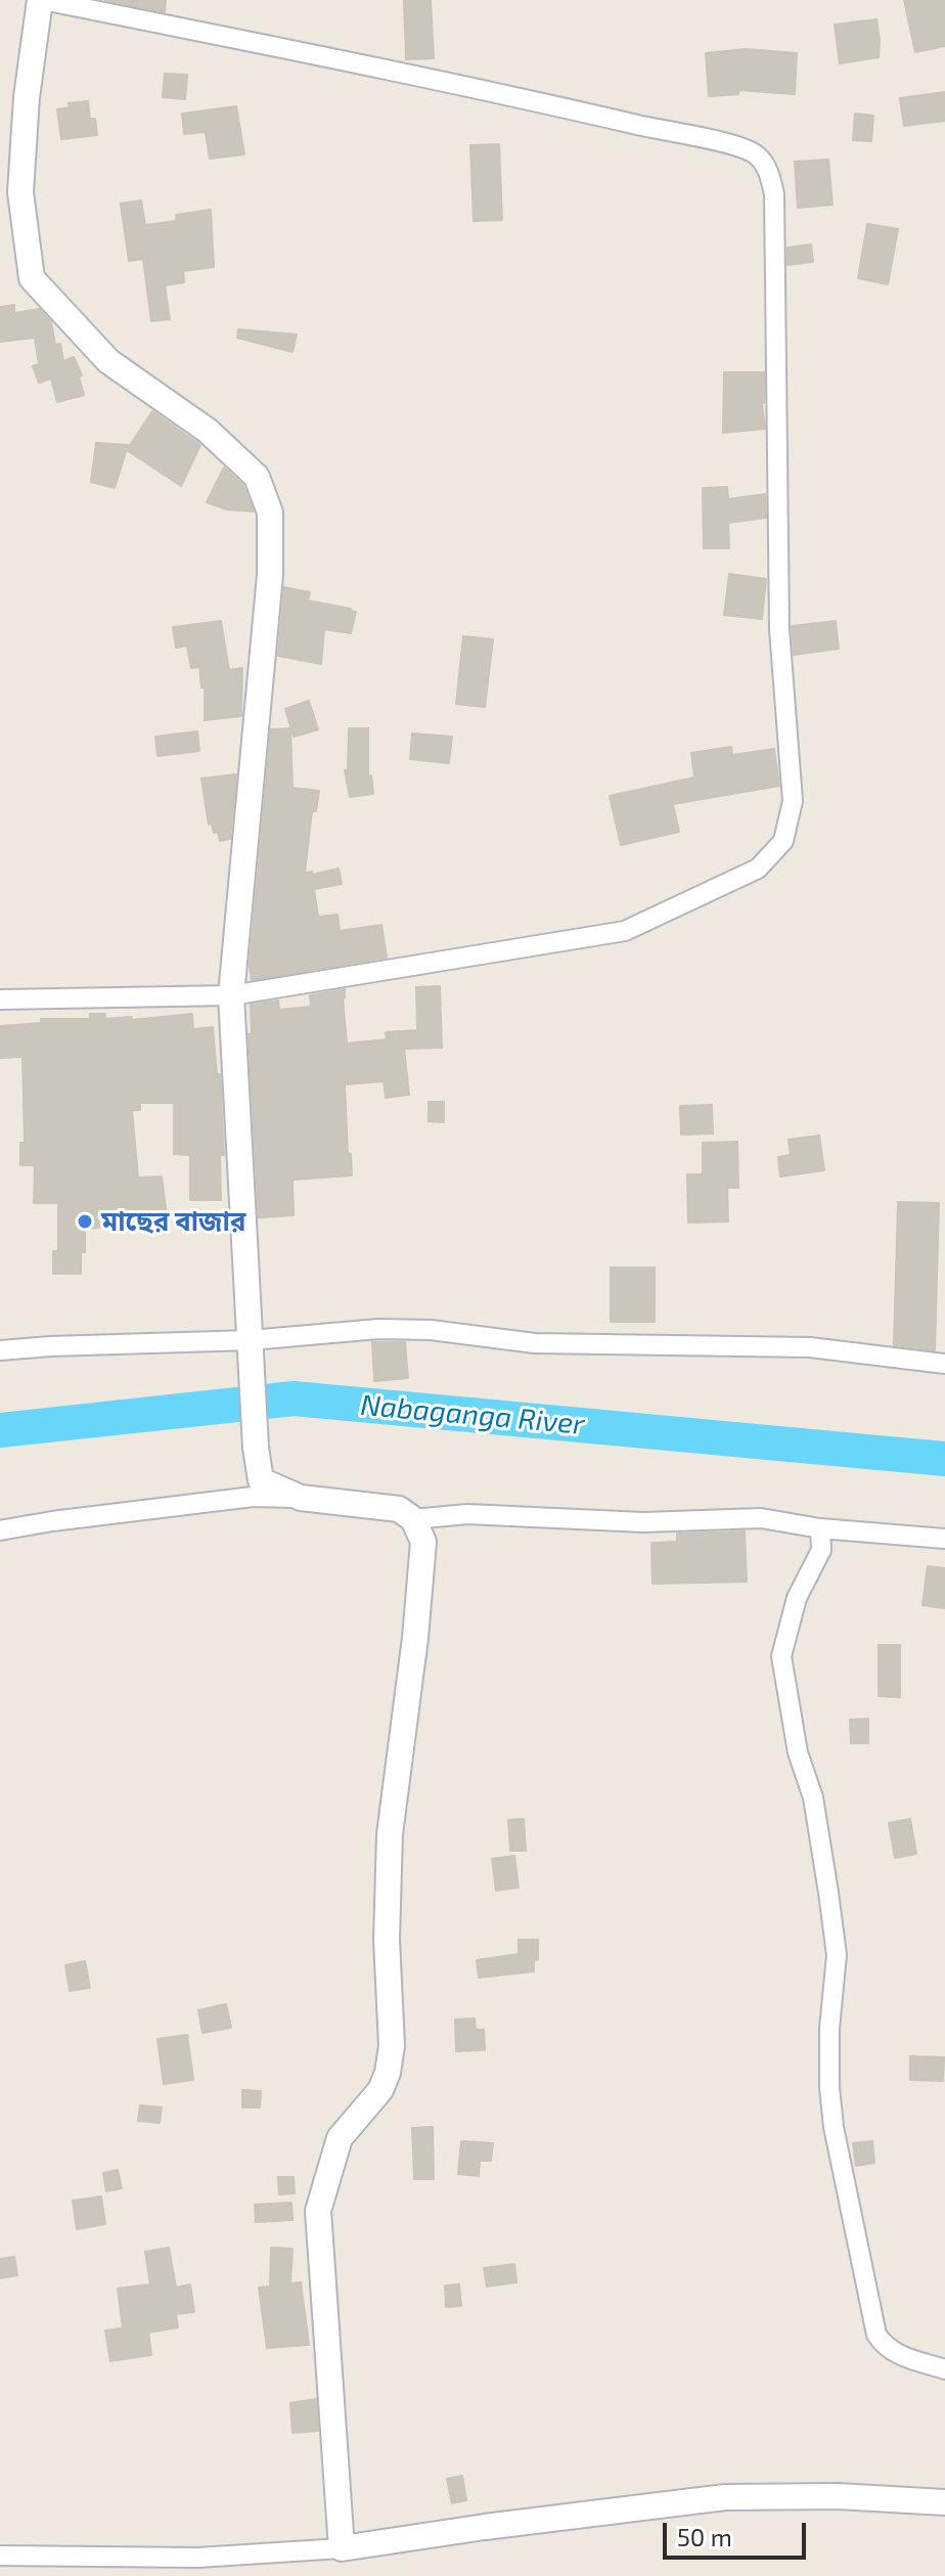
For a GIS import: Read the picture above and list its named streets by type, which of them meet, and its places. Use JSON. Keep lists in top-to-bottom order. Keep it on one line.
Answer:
{"water":["Nabaganga River"],"places":["মাছের বাজার"],"scale_bar":"50 m"}
